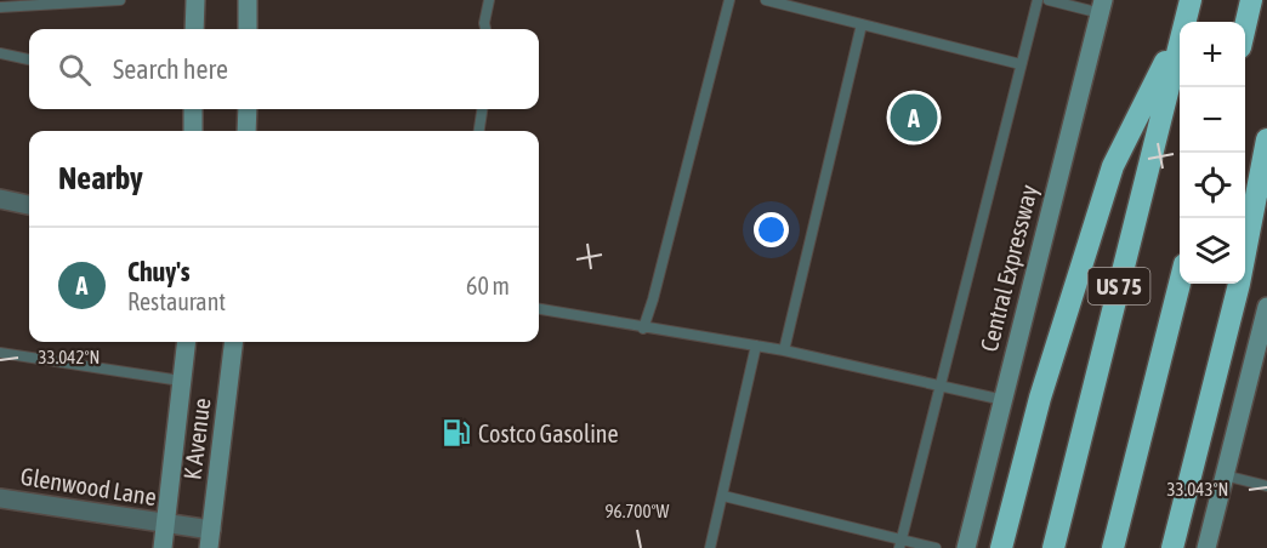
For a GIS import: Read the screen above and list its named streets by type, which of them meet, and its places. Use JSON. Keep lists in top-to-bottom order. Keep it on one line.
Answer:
{"streets":{"highway":["US 75"],"main road":["Central Expressway","K Avenue"],"street":["Glenwood Lane"]},"crossings":[["K Avenue","Glenwood Lane"]],"places":{"fuel station":["Costco Gasoline"]},"page":{"map_buttons":["+","−"],"search":"Search here","pins":"A","heading":"Nearby","list":[{"mark":"A","name":"Chuy's","note":"Restaurant","value":"60 m"}]},"coordinates":["33.042°N","33.043°N","96.700°W"]}
